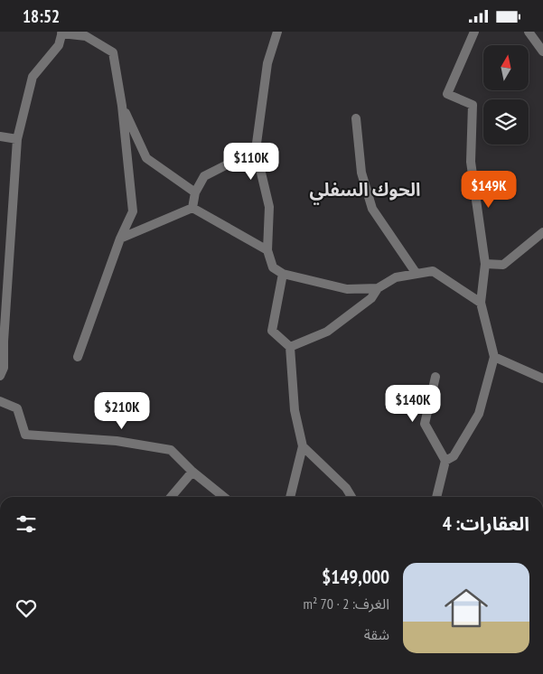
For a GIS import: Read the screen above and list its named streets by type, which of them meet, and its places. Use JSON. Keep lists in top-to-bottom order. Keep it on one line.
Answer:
{"districts":["الحوك السفلي"],"north":"top","page":{"status":"18:52","price":["$110K","$149K","$140K","$210K"],"heading":"العقارات: 4","list":[{"name":"$149,000","note":"الغرف: 2 · 70 m² · شقة"}]}}
